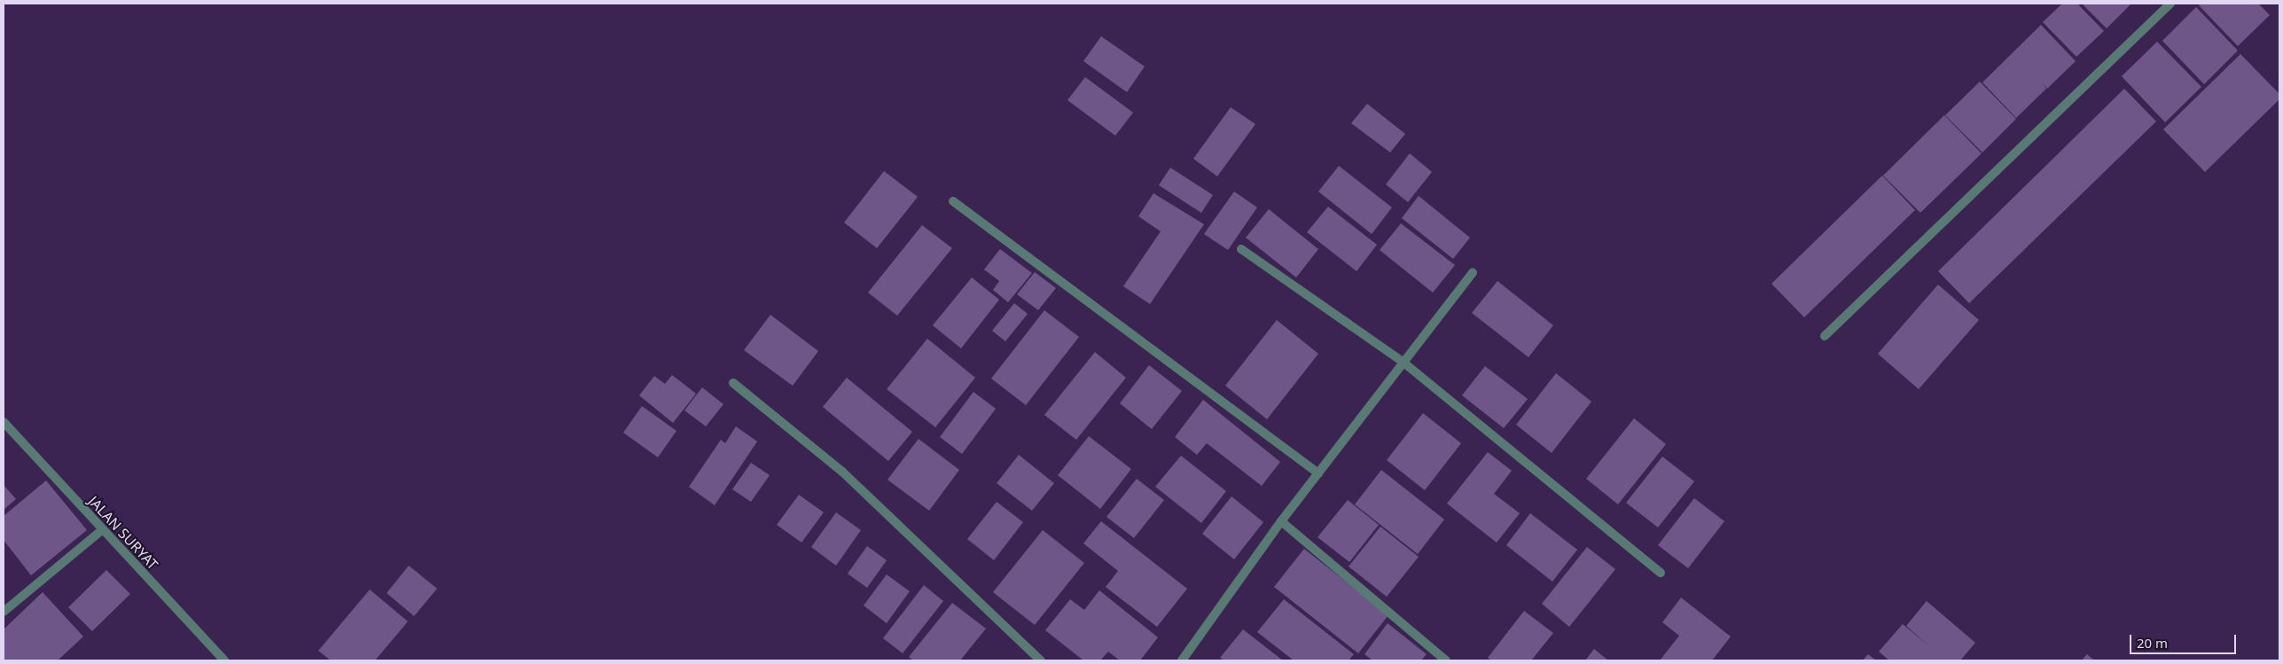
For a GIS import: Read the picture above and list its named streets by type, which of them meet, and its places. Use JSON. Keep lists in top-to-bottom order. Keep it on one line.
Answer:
{"streets":{"street":["JALAN SURYAT"]},"scale_bar":"20 m"}
